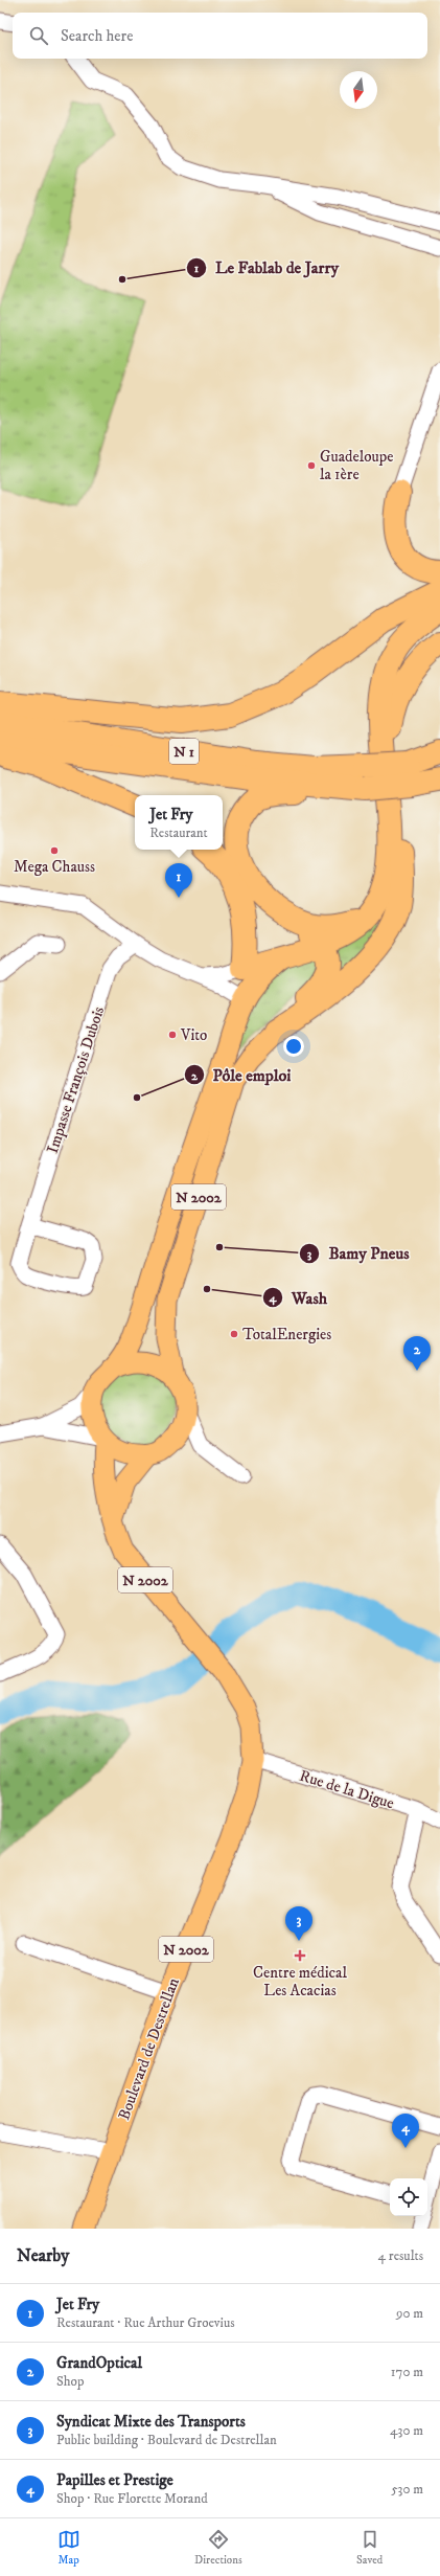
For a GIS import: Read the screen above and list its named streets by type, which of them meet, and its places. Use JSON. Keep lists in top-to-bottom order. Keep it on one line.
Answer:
{"streets":{"highway":["N 1"],"main road":["N 2002","Boulevard de Destrellan"],"street":["Impasse François Dubois","Rue de la Digue"]},"crossings":[["N 2002","Boulevard de Destrellan"],["Rue de la Digue","Boulevard de Destrellan"]],"places":{"other":["Le Fablab de Jarry","Guadeloupe la 1ère","Mega Chauss","Vito","Pôle emploi","Bamy Pneus","Wash","TotalEnergies"],"health":["Centre médical Les Acacias"]},"north":"bottom","page":{"search":"Search here","popup":["Jet Fry","Restaurant"],"pins":["1","2","3","4"],"heading":["Nearby","4 results"],"list":[{"mark":"1","name":"Jet Fry","note":"Restaurant · Rue Arthur Groevius","value":"90 m"},{"mark":"2","name":"GrandOptical","note":"Shop","value":"170 m"},{"mark":"3","name":"Syndicat Mixte des Transports","note":"Public building · Boulevard de Destrellan","value":"430 m"},{"mark":"4","name":"Papilles et Prestige","note":"Shop · Rue Florette Morand","value":"530 m"}],"nav":["Map","Directions","Saved"]}}
